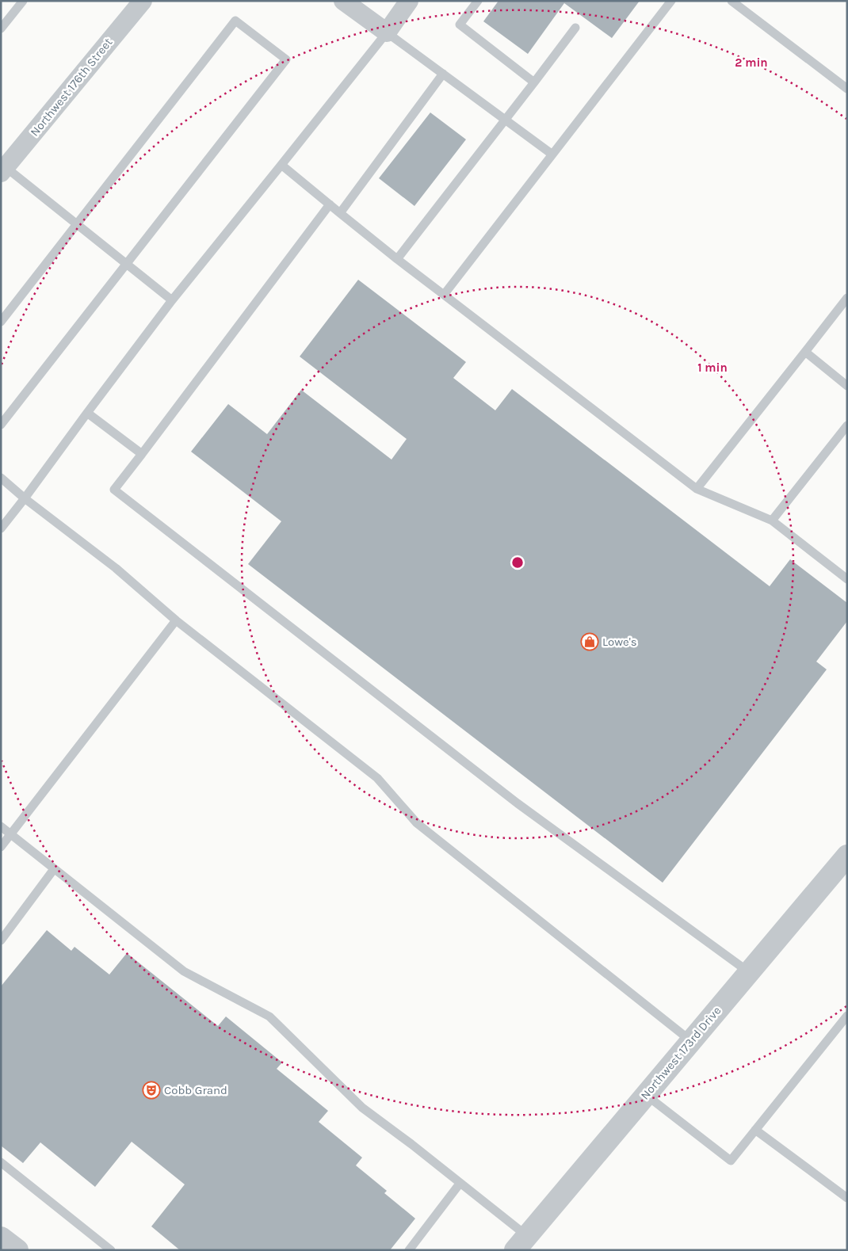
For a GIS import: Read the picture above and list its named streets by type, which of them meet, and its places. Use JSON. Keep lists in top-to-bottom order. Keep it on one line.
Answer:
{"streets":{"street":["Northwest 176th Street","Northwest 173rd Drive"]},"places":{"shop":["Lowe's"],"theatre":["Cobb Grand"]},"rings":["2 min","1 min"]}
